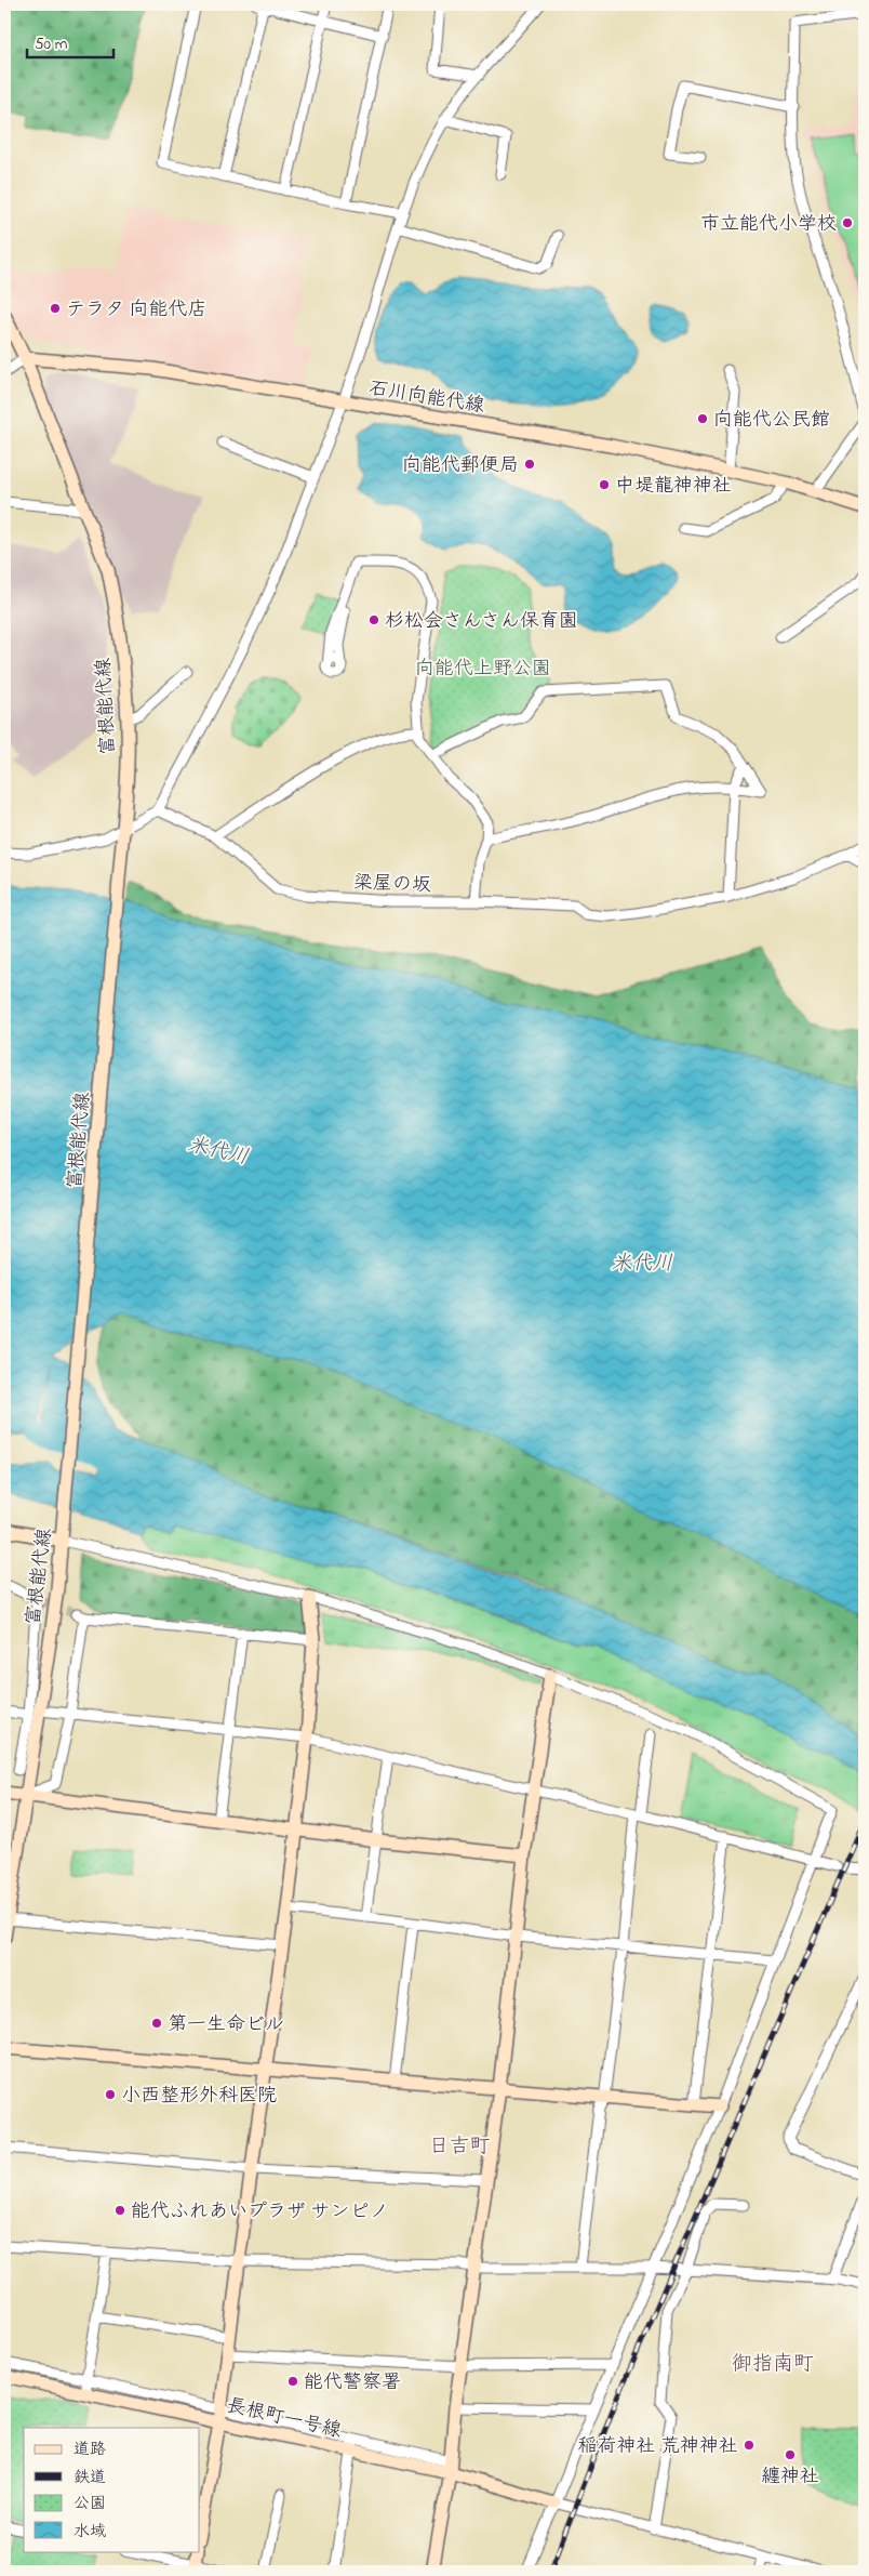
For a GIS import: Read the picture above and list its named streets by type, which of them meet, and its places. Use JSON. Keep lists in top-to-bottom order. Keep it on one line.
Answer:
{"streets":{"street":["石川向能代線","富根能代線","梁屋の坂","長根町一号線"]},"crossings":[["石川向能代線","富根能代線"]],"districts":["日吉町","御指南町"],"water":["米代川"],"parks":["向能代上野公園"],"places":["市立能代小学校","テラタ 向能代店","向能代公民館","向能代郵便局","中堤龍神神社","杉松会さんさん保育園","第一生命ビル","小西整形外科医院","能代ふれあいプラザ サンピノ","能代警察署","稲荷神社 荒神神社","纏神社"],"legend":["道路","鉄道","公園","水域"],"scale_bar":"50 m"}
